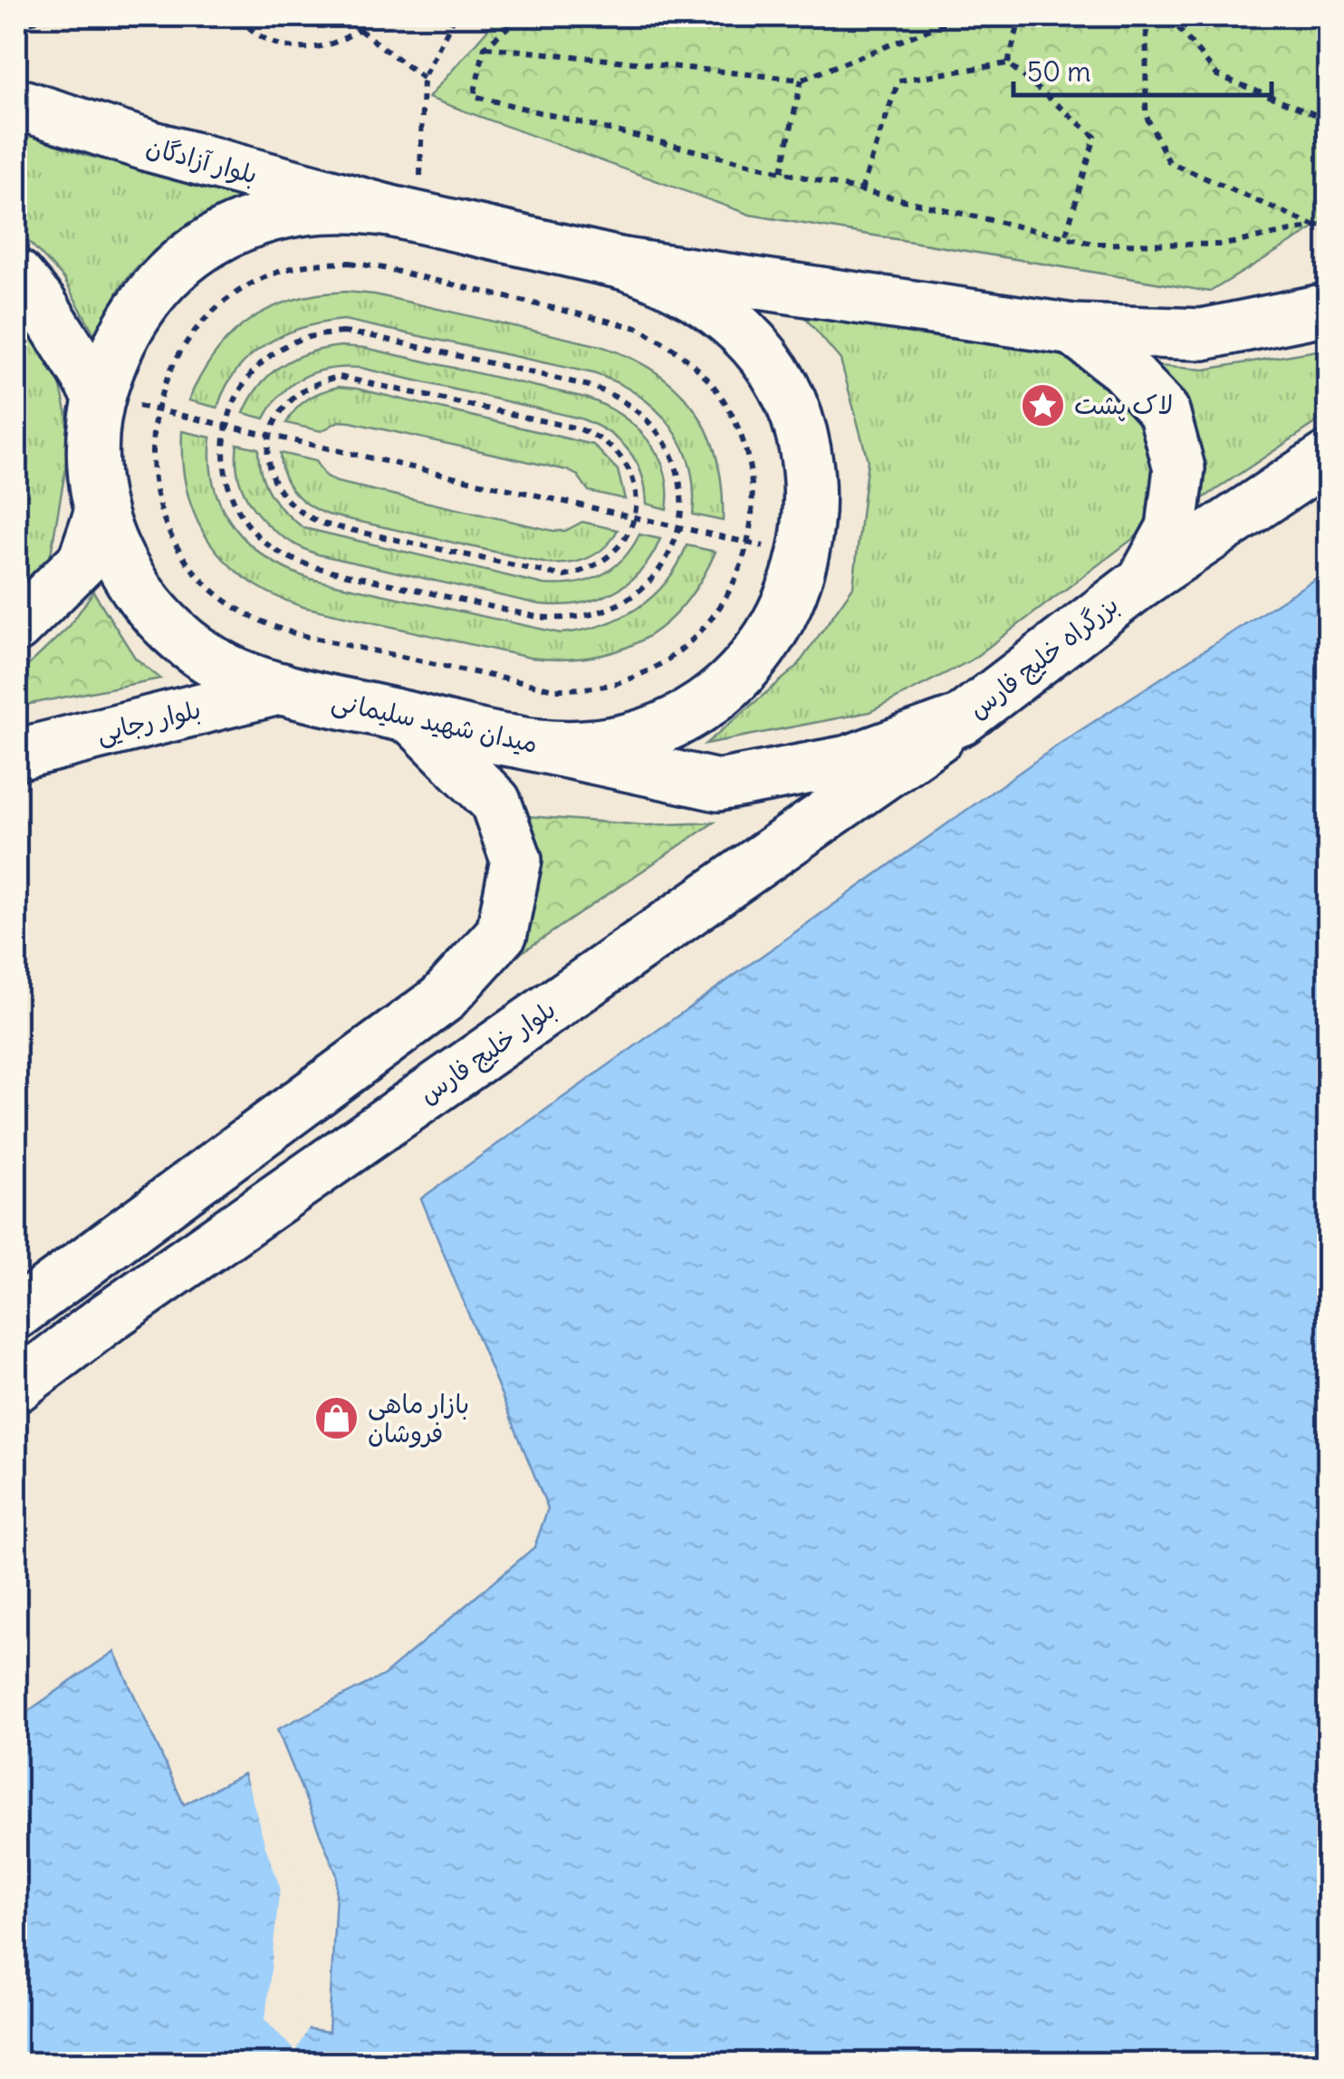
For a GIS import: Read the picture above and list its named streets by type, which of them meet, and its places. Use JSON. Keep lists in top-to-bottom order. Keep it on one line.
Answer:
{"streets":{"main road":["بلوار آزادگان","بزرگراه خلیج فارس","بلوار رجایی","میدان شهید سلیمانی","بلوار خلیج فارس"]},"crossings":[["بلوار آزادگان","میدان شهید سلیمانی"],["بزرگراه خلیج فارس","میدان شهید سلیمانی"],["بزرگراه خلیج فارس","بلوار خلیج فارس"],["بلوار رجایی","میدان شهید سلیمانی"]],"places":{"place":["لاک پشت"],"shop":["بازار ماهی فروشان"]},"scale_bar":"50 m"}
